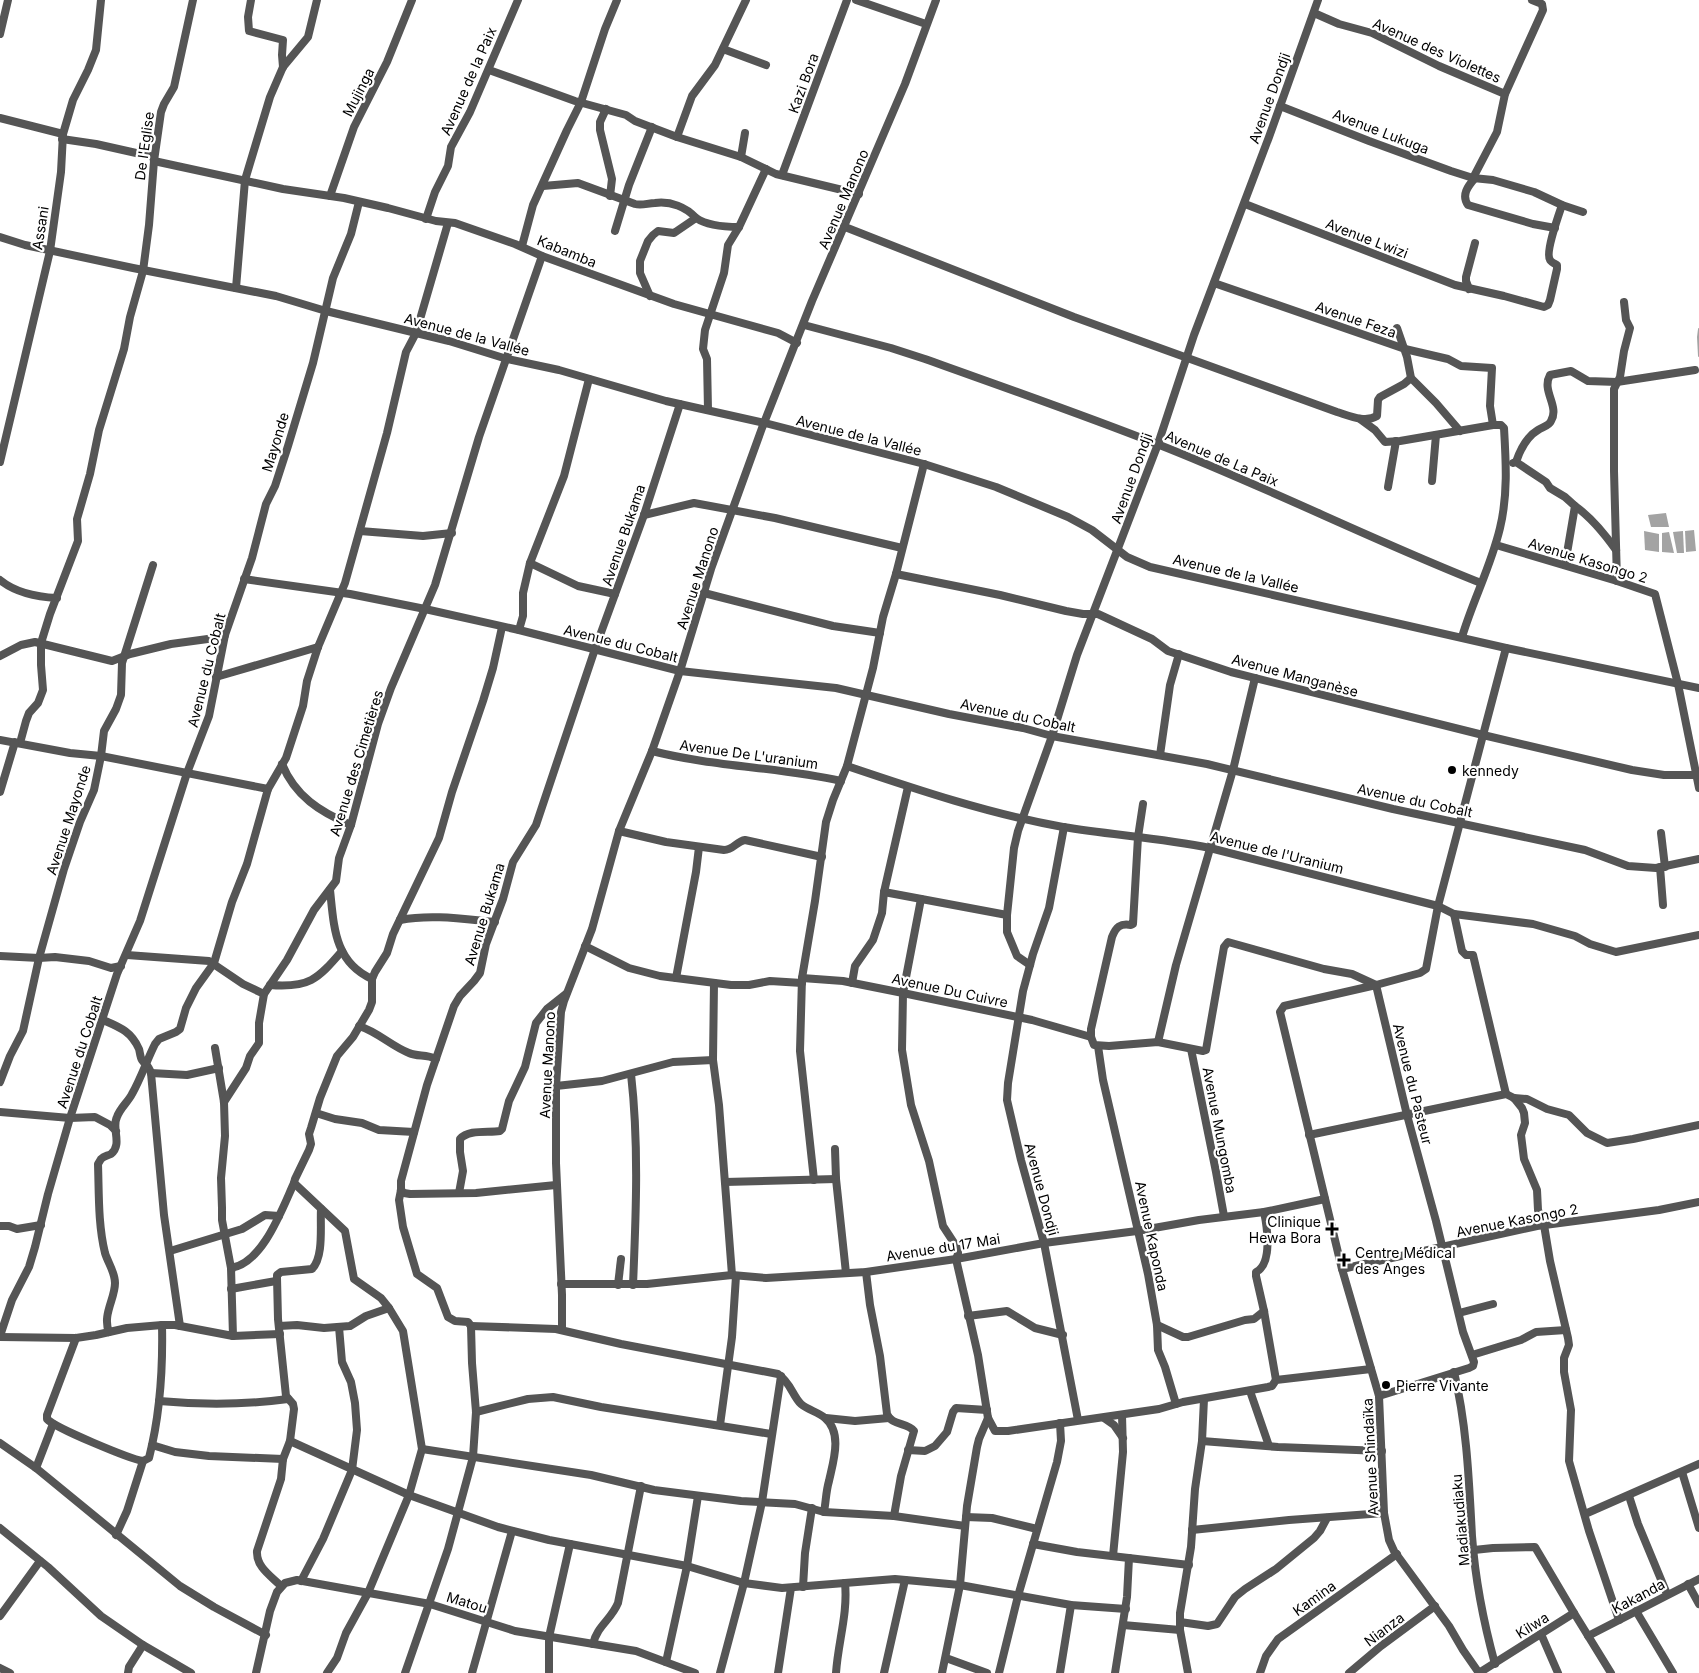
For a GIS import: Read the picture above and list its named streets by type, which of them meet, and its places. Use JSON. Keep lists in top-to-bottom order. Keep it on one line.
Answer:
{"streets":{"street":["Avenue des Violettes","Avenue de la Paix","Kazi Bora","Mujinga","Avenue Dondji","Avenue Lukuga","De l'Eglise","Avenue Manono","Assani","Avenue Lwizi","Kabamba","Avenue Feza","Avenue de la Vallée","Mayonde","Avenue de La Paix","Avenue Bukama","Avenue Kasongo 2","Avenue du Cobalt","Avenue Manganèse","Avenue De L'uranium","Avenue des Cimetières","Avenue Mayonde","Avenue de l'Uranium","Avenue Du Cuivre","Avenue du Pasteur","Avenue Mungomba","Avenue Kaponda","Avenue du 17 Mai","Avenue Shindaïka","Madiakudiaku","Kakanda","Kamina","Matou","Kilwa","Nianza"]},"crossings":[["Avenue des Violettes","Avenue Dondji"],["Avenue Dondji","Avenue Lukuga"],["Avenue Dondji","Avenue Lwizi"],["Avenue Dondji","Avenue Feza"],["Avenue Dondji","Avenue de la Vallée"],["Avenue Dondji","Avenue de La Paix"],["Avenue Dondji","Avenue du Cobalt"],["Avenue Dondji","Avenue Manganèse"],["Avenue Dondji","Avenue de l'Uranium"],["Avenue Dondji","Avenue Du Cuivre"],["Avenue Dondji","Avenue du 17 Mai"],["De l'Eglise","Avenue de la Vallée"],["Avenue Manono","Kabamba"],["Avenue Manono","Avenue de la Vallée"],["Avenue Manono","Avenue de La Paix"],["Avenue Manono","Avenue Bukama"],["Avenue Manono","Avenue du Cobalt"],["Avenue Manono","Avenue De L'uranium"],["Avenue Manono","Avenue Du Cuivre"],["Avenue Manono","Avenue du 17 Mai"],["Assani","Avenue de la Vallée"],["Kabamba","Avenue des Cimetières"],["Avenue de la Vallée","Mayonde"],["Avenue de la Vallée","Avenue Bukama"],["Avenue de la Vallée","Avenue Kasongo 2"],["Avenue de la Vallée","Avenue des Cimetières"],["Mayonde","Avenue du Cobalt"],["Avenue Bukama","Avenue du Cobalt"],["Avenue Kasongo 2","Avenue Manganèse"],["Avenue Kasongo 2","Avenue du Pasteur"],["Avenue Kasongo 2","Avenue Shindaïka"],["Avenue du Cobalt","Avenue des Cimetières"],["Avenue du Pasteur","Avenue Shindaïka"],["Avenue Mungomba","Avenue du 17 Mai"],["Avenue Kaponda","Avenue du 17 Mai"],["Avenue du 17 Mai","Avenue Shindaïka"],["Avenue Shindaïka","Kamina"],["Avenue Shindaïka","Kilwa"],["Avenue Shindaïka","Nianza"],["Madiakudiaku","Kilwa"]],"places":{"other":["kennedy","Pierre Vivante"],"health":["Clinique Hewa Bora","Centre Médical des Anges"]}}
